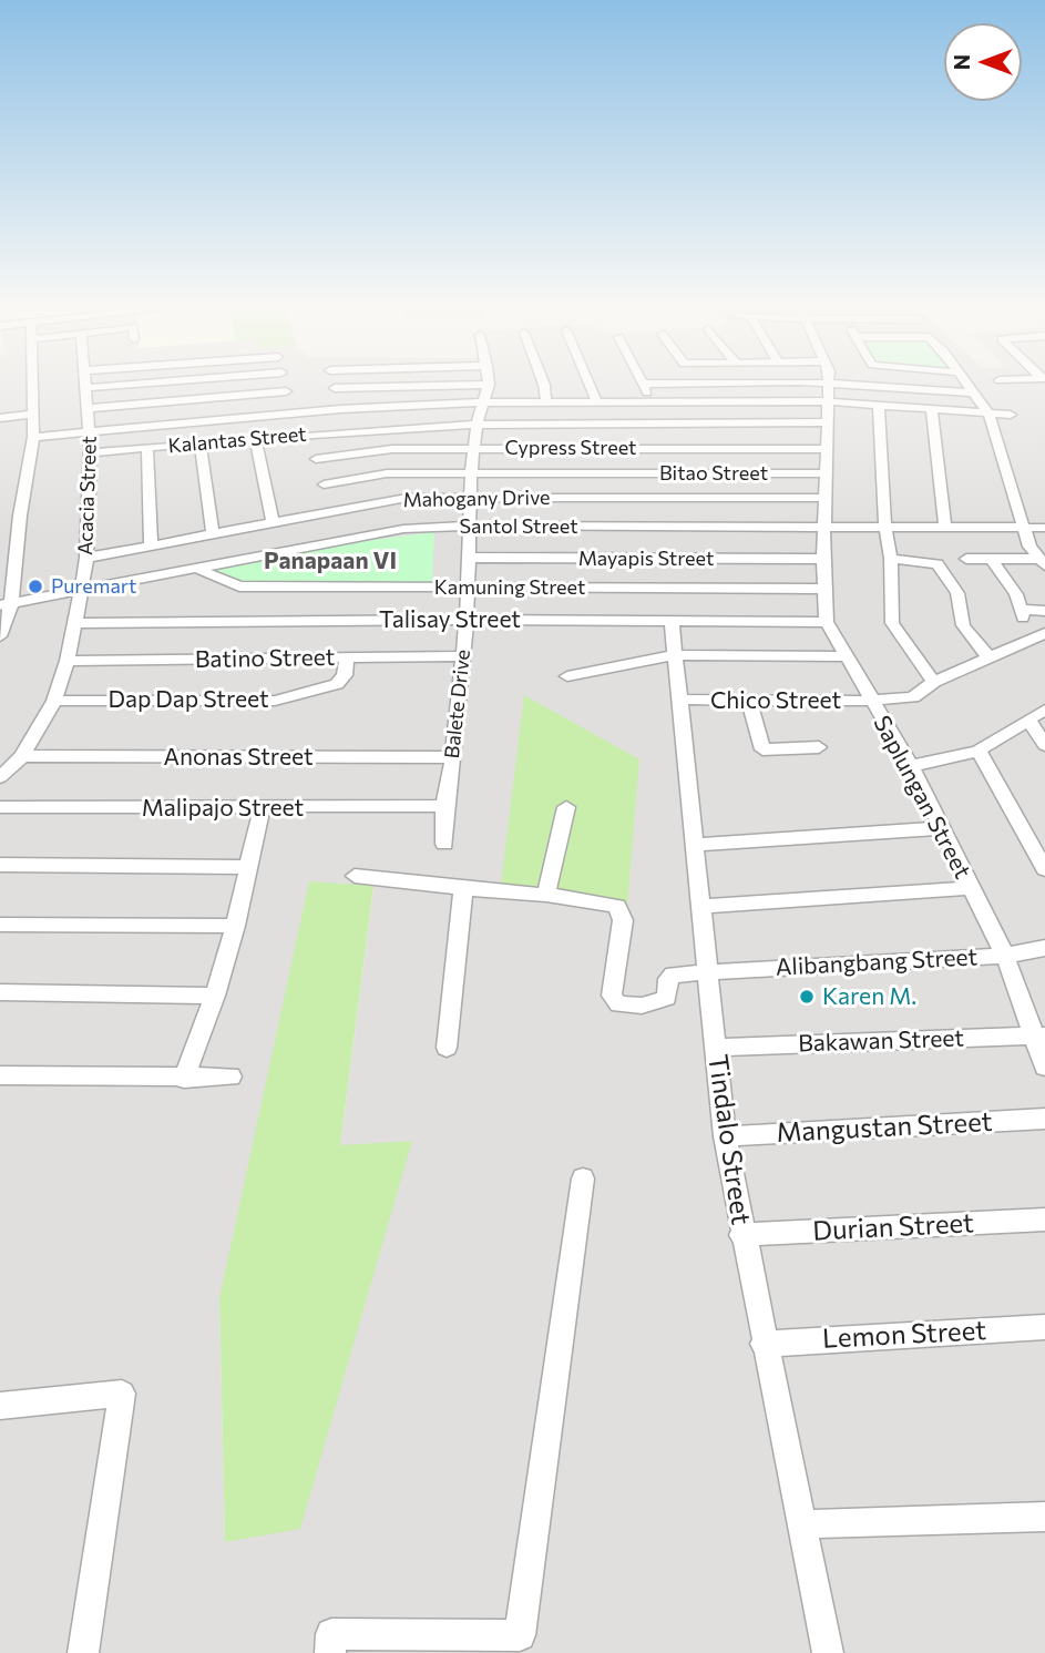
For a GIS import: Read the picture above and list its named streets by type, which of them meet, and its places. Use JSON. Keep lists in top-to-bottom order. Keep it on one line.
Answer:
{"streets":{"street":["Kalantas Street","Cypress Street","Bitao Street","Acacia Street","Mahogany Drive","Santol Street","Mayapis Street","Kamuning Street","Talisay Street","Batino Street","Dap Dap Street","Chico Street","Balete Drive","Anonas Street","Saplungan Street","Malipajo Street","Alibangbang Street","Bakawan Street","Mangustan Street","Tindalo Street","Durian Street","Lemon Street"]},"crossings":[["Kalantas Street","Acacia Street"],["Kalantas Street","Balete Drive"],["Kalantas Street","Saplungan Street"],["Cypress Street","Balete Drive"],["Cypress Street","Saplungan Street"],["Bitao Street","Balete Drive"],["Bitao Street","Saplungan Street"],["Acacia Street","Mahogany Drive"],["Acacia Street","Santol Street"],["Acacia Street","Talisay Street"],["Acacia Street","Batino Street"],["Acacia Street","Dap Dap Street"],["Acacia Street","Anonas Street"],["Mahogany Drive","Balete Drive"],["Mahogany Drive","Saplungan Street"],["Santol Street","Kamuning Street"],["Santol Street","Balete Drive"],["Santol Street","Saplungan Street"],["Mayapis Street","Balete Drive"],["Mayapis Street","Saplungan Street"],["Kamuning Street","Balete Drive"],["Kamuning Street","Saplungan Street"],["Talisay Street","Balete Drive"],["Talisay Street","Saplungan Street"],["Talisay Street","Tindalo Street"],["Batino Street","Dap Dap Street"],["Batino Street","Balete Drive"],["Chico Street","Saplungan Street"],["Chico Street","Tindalo Street"],["Balete Drive","Anonas Street"],["Balete Drive","Malipajo Street"],["Saplungan Street","Alibangbang Street"],["Saplungan Street","Bakawan Street"],["Alibangbang Street","Tindalo Street"],["Bakawan Street","Tindalo Street"],["Mangustan Street","Tindalo Street"],["Tindalo Street","Durian Street"],["Tindalo Street","Lemon Street"]],"districts":["Panapaan VI"],"places":["Puremart","Karen M."],"north":"left"}
